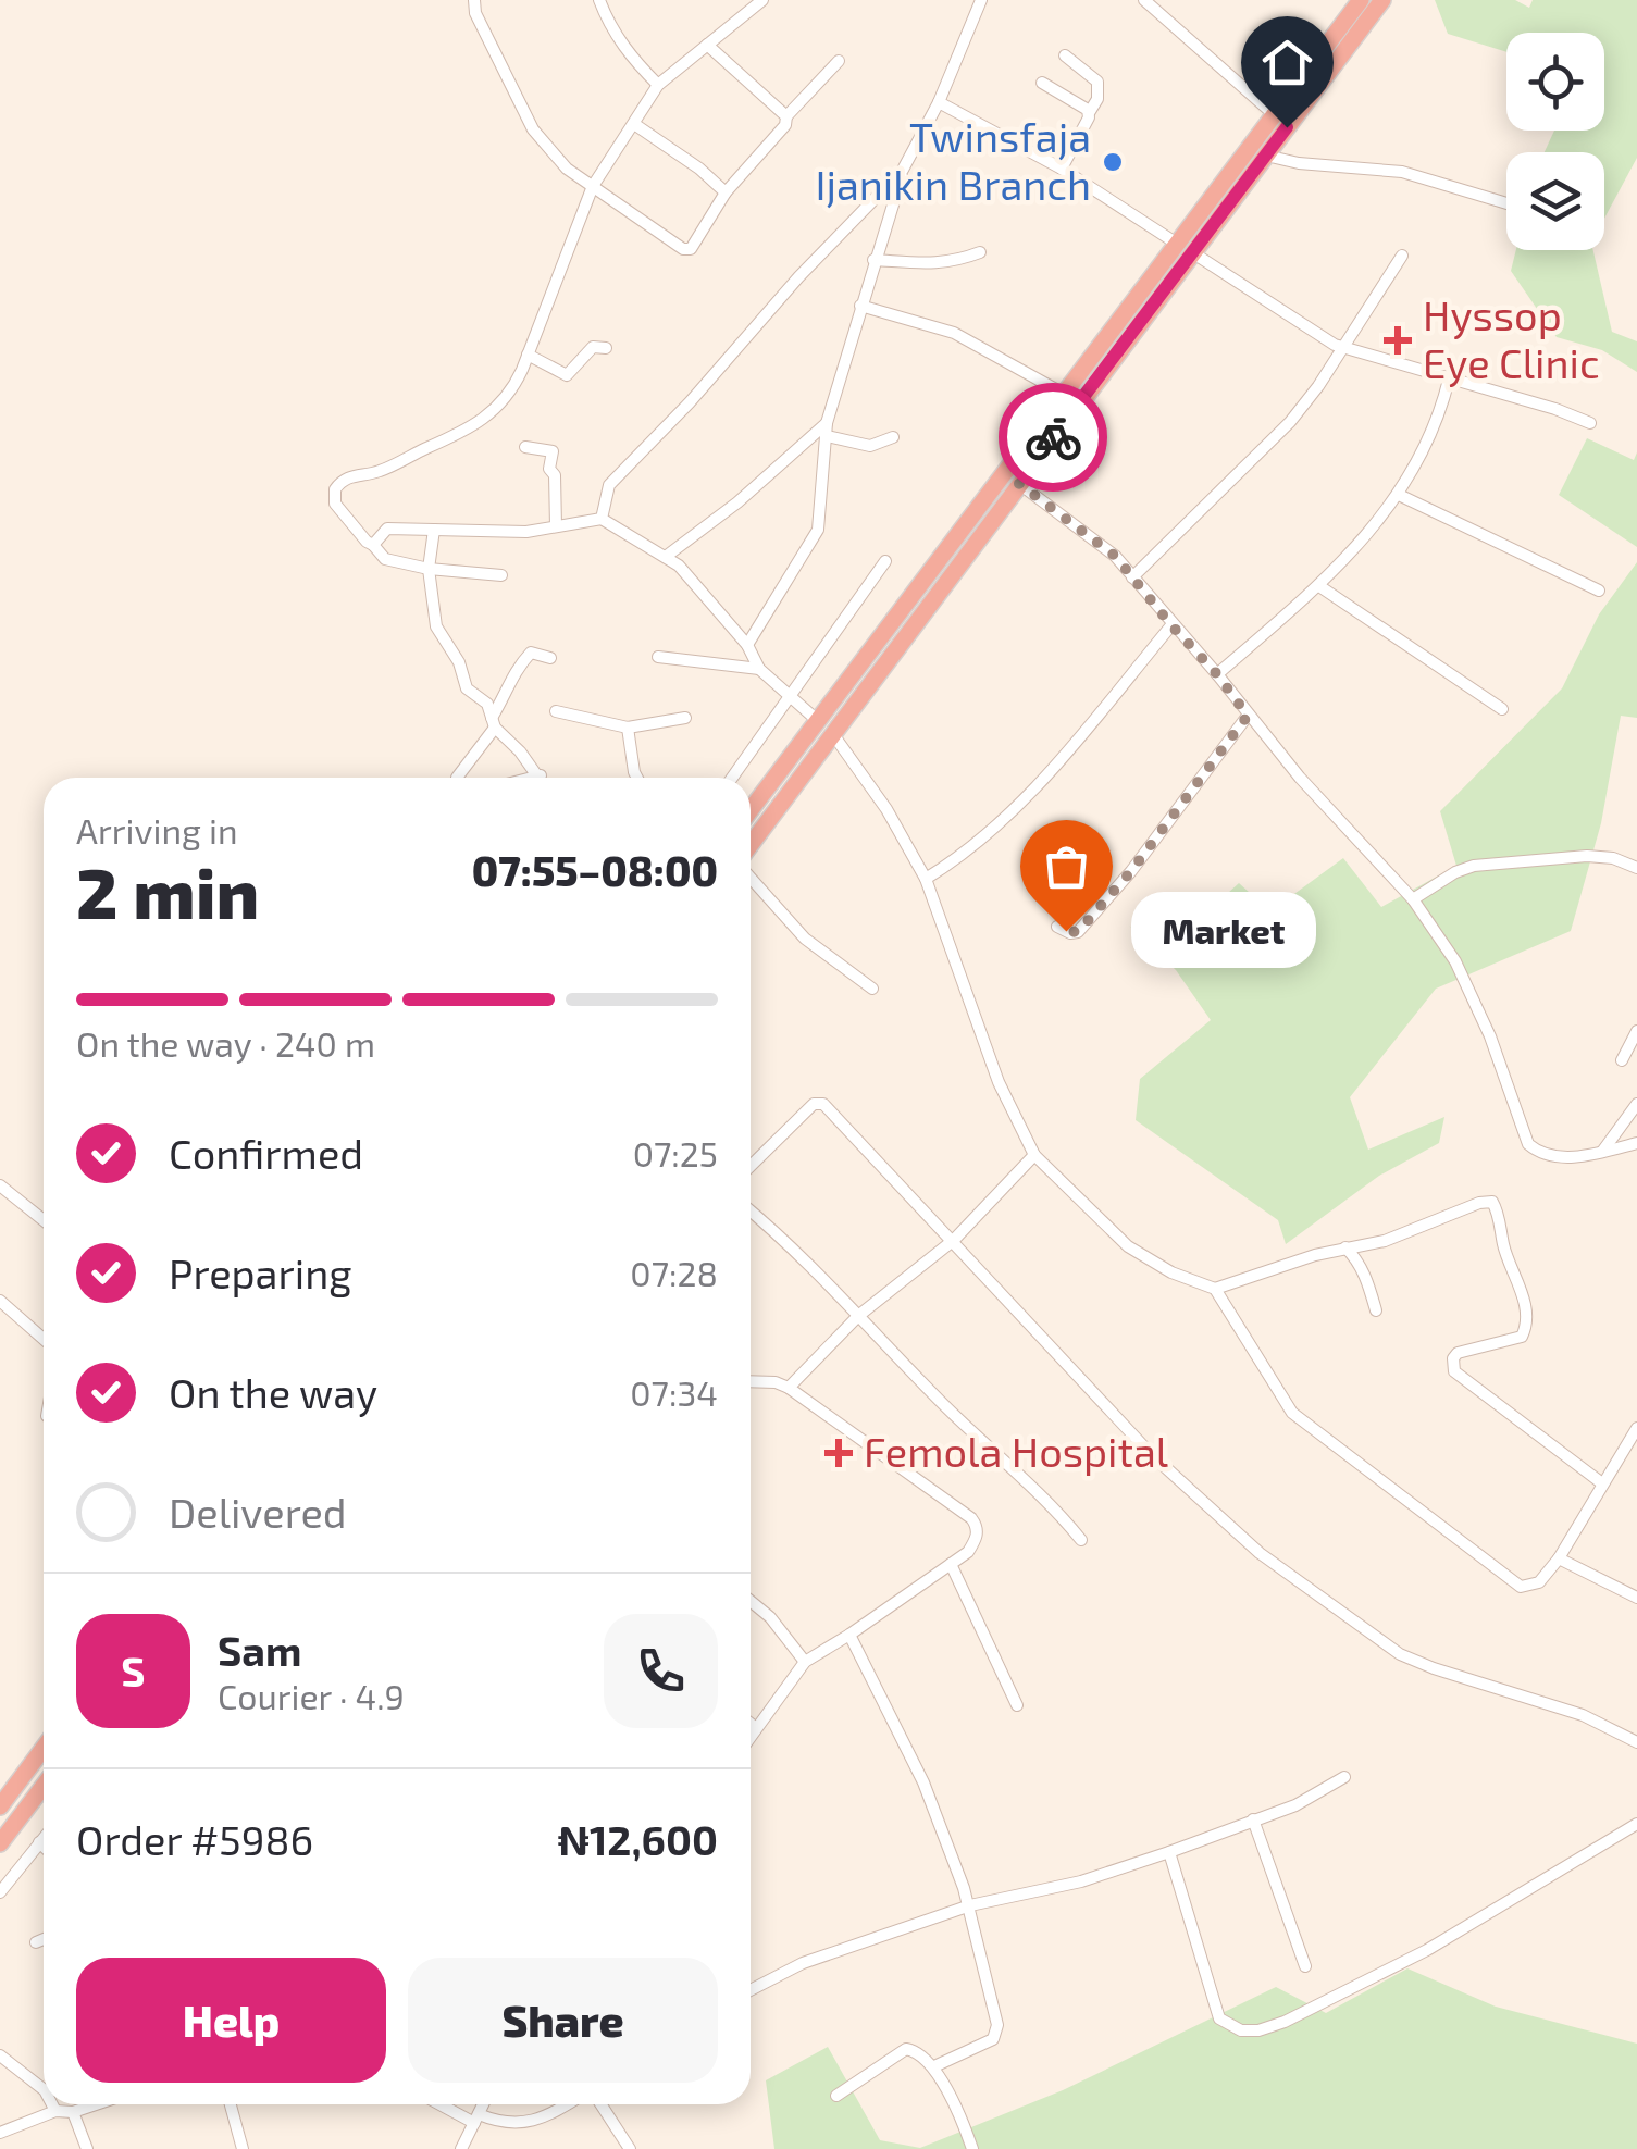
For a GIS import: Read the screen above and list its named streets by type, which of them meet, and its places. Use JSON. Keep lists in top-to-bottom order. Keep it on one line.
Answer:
{"places":{"other":["Twinsfaja Ijanikin Branch","Market"],"health":["Hyssop Eye Clinic","Femola Hospital"]},"page":{"heading":["2 min","Arriving in","07:55–08:00"],"panel":["Sam","Courier · 4.9","Order #5986","₦12,600"],"bubble":"Market","bar":"On the way · 240 m","list":[["Confirmed","07:25"],["Preparing","07:28"],["On the way","07:34"],"Delivered"],"round":"S","buttons":["Help","Share"]}}
